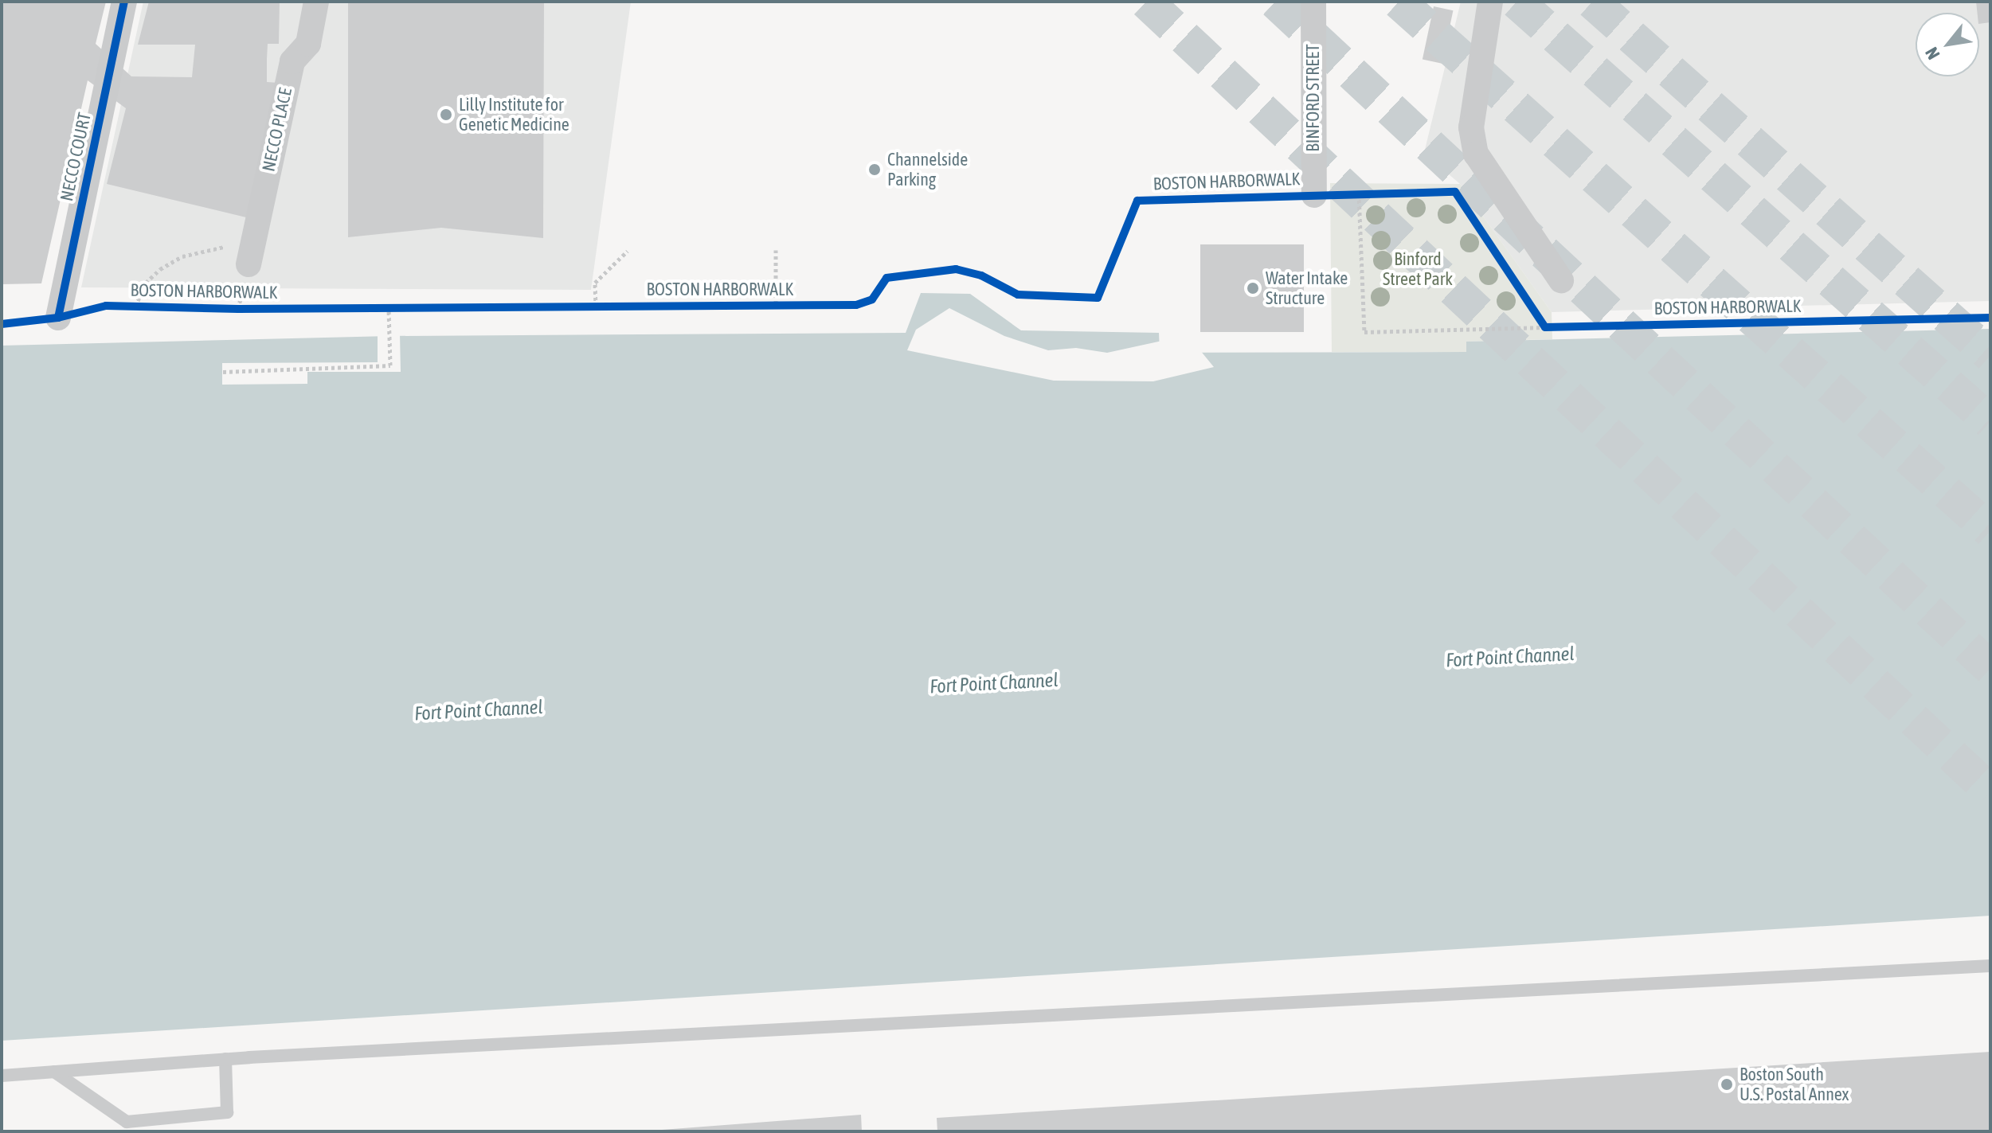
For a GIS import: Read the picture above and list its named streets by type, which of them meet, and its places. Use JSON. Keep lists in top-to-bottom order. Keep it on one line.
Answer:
{"streets":{"street":["BINFORD STREET","NECCO PLACE","NECCO COURT"],"cycle path":["BOSTON HARBORWALK"]},"crossings":[["BINFORD STREET","BOSTON HARBORWALK"]],"water":["Fort Point Channel"],"parks":["Binford Street Park"],"places":["Lilly Institute for Genetic Medicine","Channelside Parking","Water Intake Structure","Boston South U.S. Postal Annex"],"north":"bottom left"}
